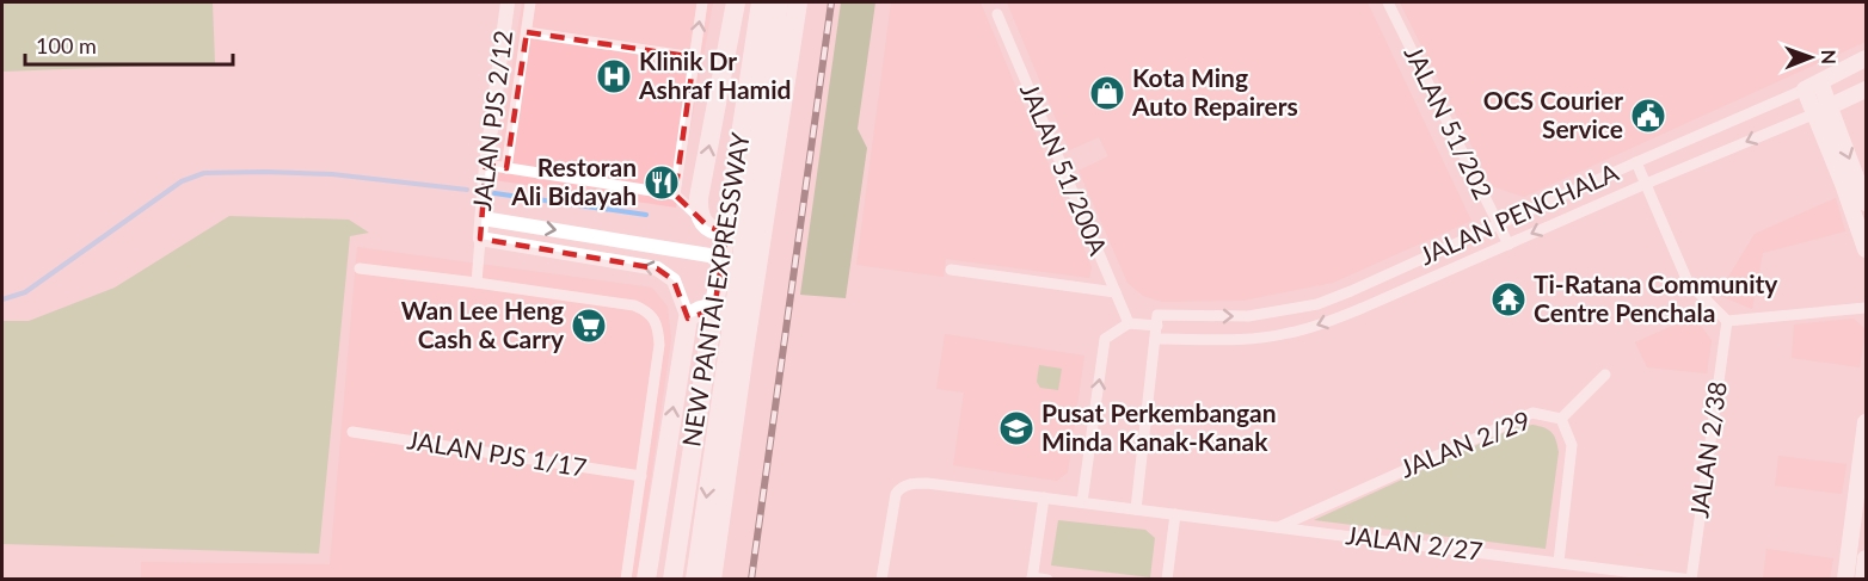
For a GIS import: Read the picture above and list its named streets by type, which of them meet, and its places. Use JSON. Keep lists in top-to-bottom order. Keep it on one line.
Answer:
{"streets":{"highway":["NEW PANTAI EXPRESSWAY"],"main road":["JALAN PENCHALA"],"street":["JALAN PJS 2/12","JALAN 51/202","JALAN 51/200A","JALAN 2/29","JALAN 2/38","JALAN PJS 1/17","JALAN 2/27"]},"crossings":[["JALAN 51/202","JALAN PENCHALA"],["JALAN 51/200A","JALAN PENCHALA"],["JALAN 2/29","JALAN 2/27"],["JALAN 2/38","JALAN 2/27"]],"places":{"hospital":["Klinik Dr Ashraf Hamid"],"shop":["Kota Ming Auto Repairers"],"public building":["OCS Courier Service"],"restaurant":["Restoran Ali Bidayah"],"temple":["Ti-Ratana Community Centre Penchala"],"supermarket":["Wan Lee Heng Cash & Carry"],"school or university":["Pusat Perkembangan Minda Kanak-Kanak"]},"scale_bar":"100 m","north":"right"}
